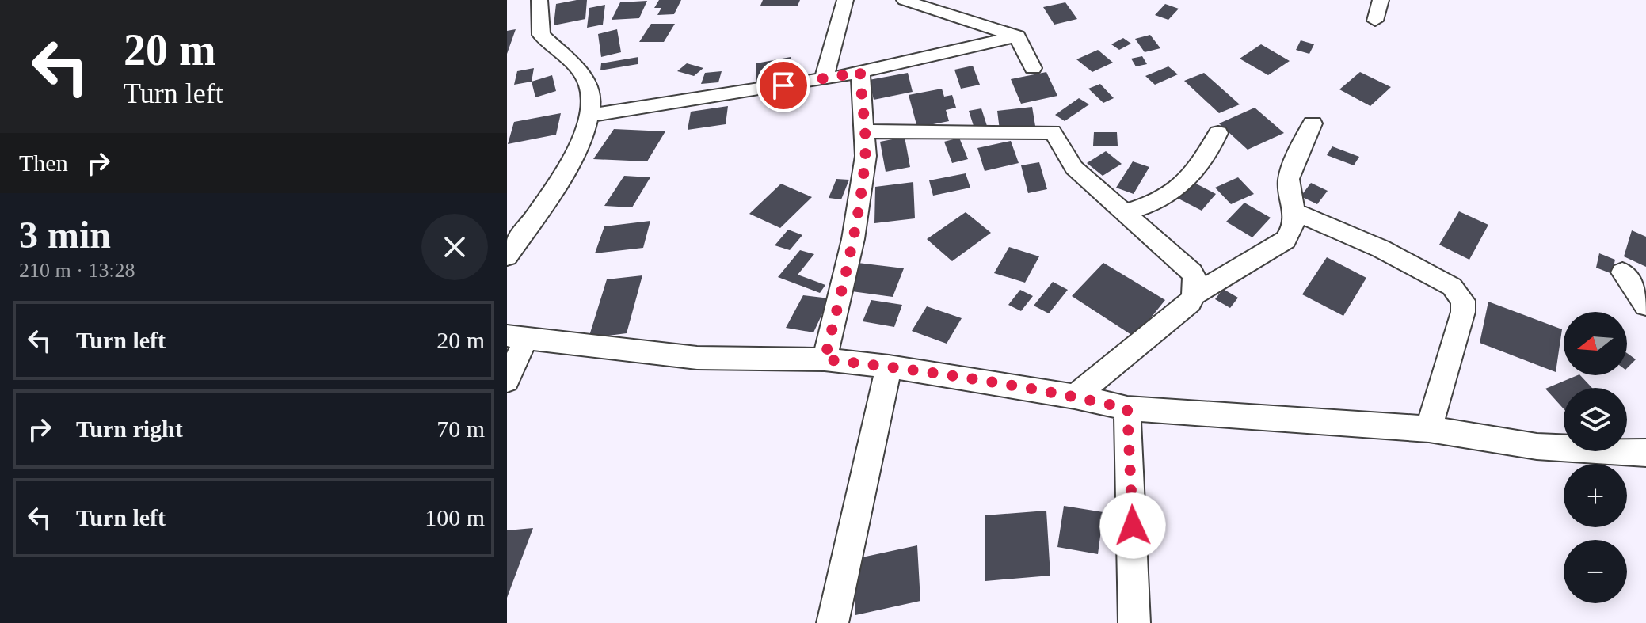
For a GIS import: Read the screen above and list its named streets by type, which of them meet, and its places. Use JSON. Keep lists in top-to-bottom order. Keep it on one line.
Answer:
{"north":"left","page":{"turn":["20 m","Turn left"],"then":"Then","heading":["3 min","210 m · 13:28"],"list":[{"name":"Turn left","value":"20 m"},{"name":"Turn right","value":"70 m"},{"name":"Turn left","value":"100 m"}],"map_buttons":["+","−"]}}
